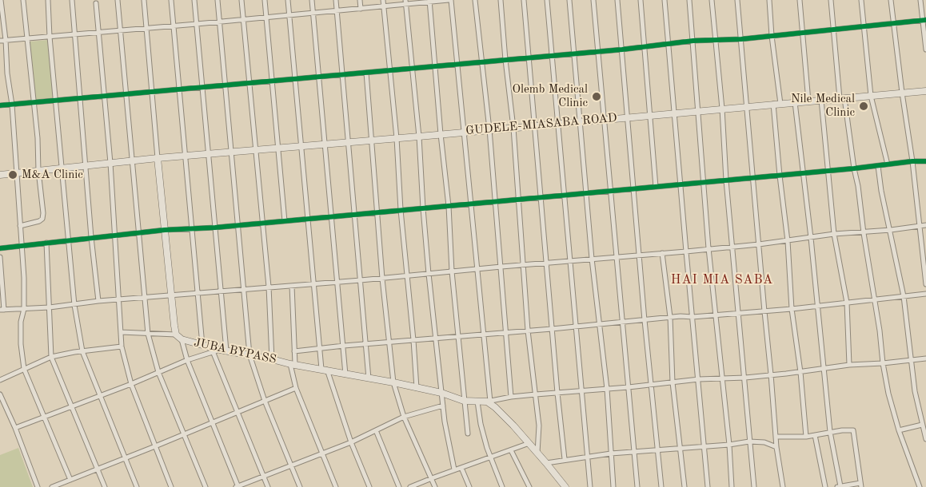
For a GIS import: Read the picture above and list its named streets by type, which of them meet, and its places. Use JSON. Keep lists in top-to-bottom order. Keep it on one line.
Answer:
{"streets":{"main road":["GUDELE-MIASABA ROAD","JUBA BYPASS"]},"districts":["HAI MIA SABA"],"places":["Olemb Medical Clinic","Nile Medical Clinic","M&A Clinic"]}
